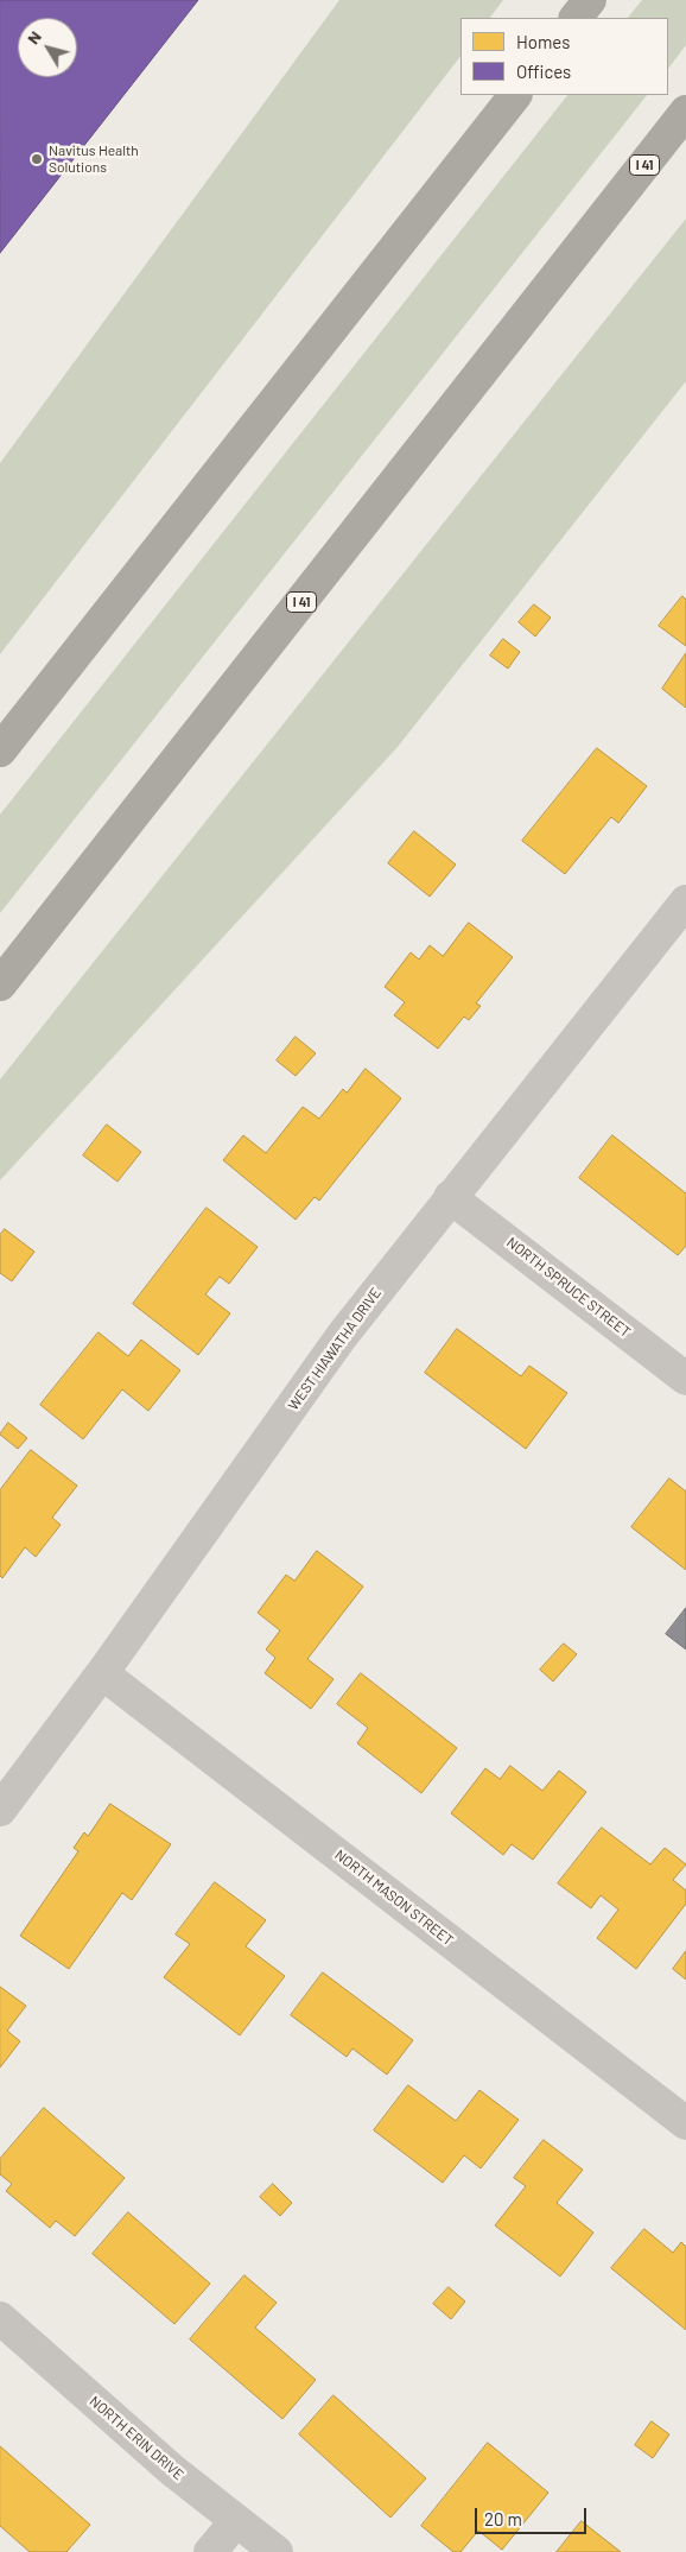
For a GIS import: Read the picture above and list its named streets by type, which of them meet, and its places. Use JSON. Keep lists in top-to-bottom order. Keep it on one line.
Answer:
{"streets":{"highway":["I 41"],"street":["NORTH SPRUCE STREET","WEST HIAWATHA DRIVE","NORTH MASON STREET","NORTH ERIN DRIVE"]},"crossings":[["NORTH SPRUCE STREET","WEST HIAWATHA DRIVE"],["WEST HIAWATHA DRIVE","NORTH MASON STREET"]],"places":["Navitus Health Solutions"],"legend":["Homes","Offices"],"scale_bar":"20 m","north":"top left"}
